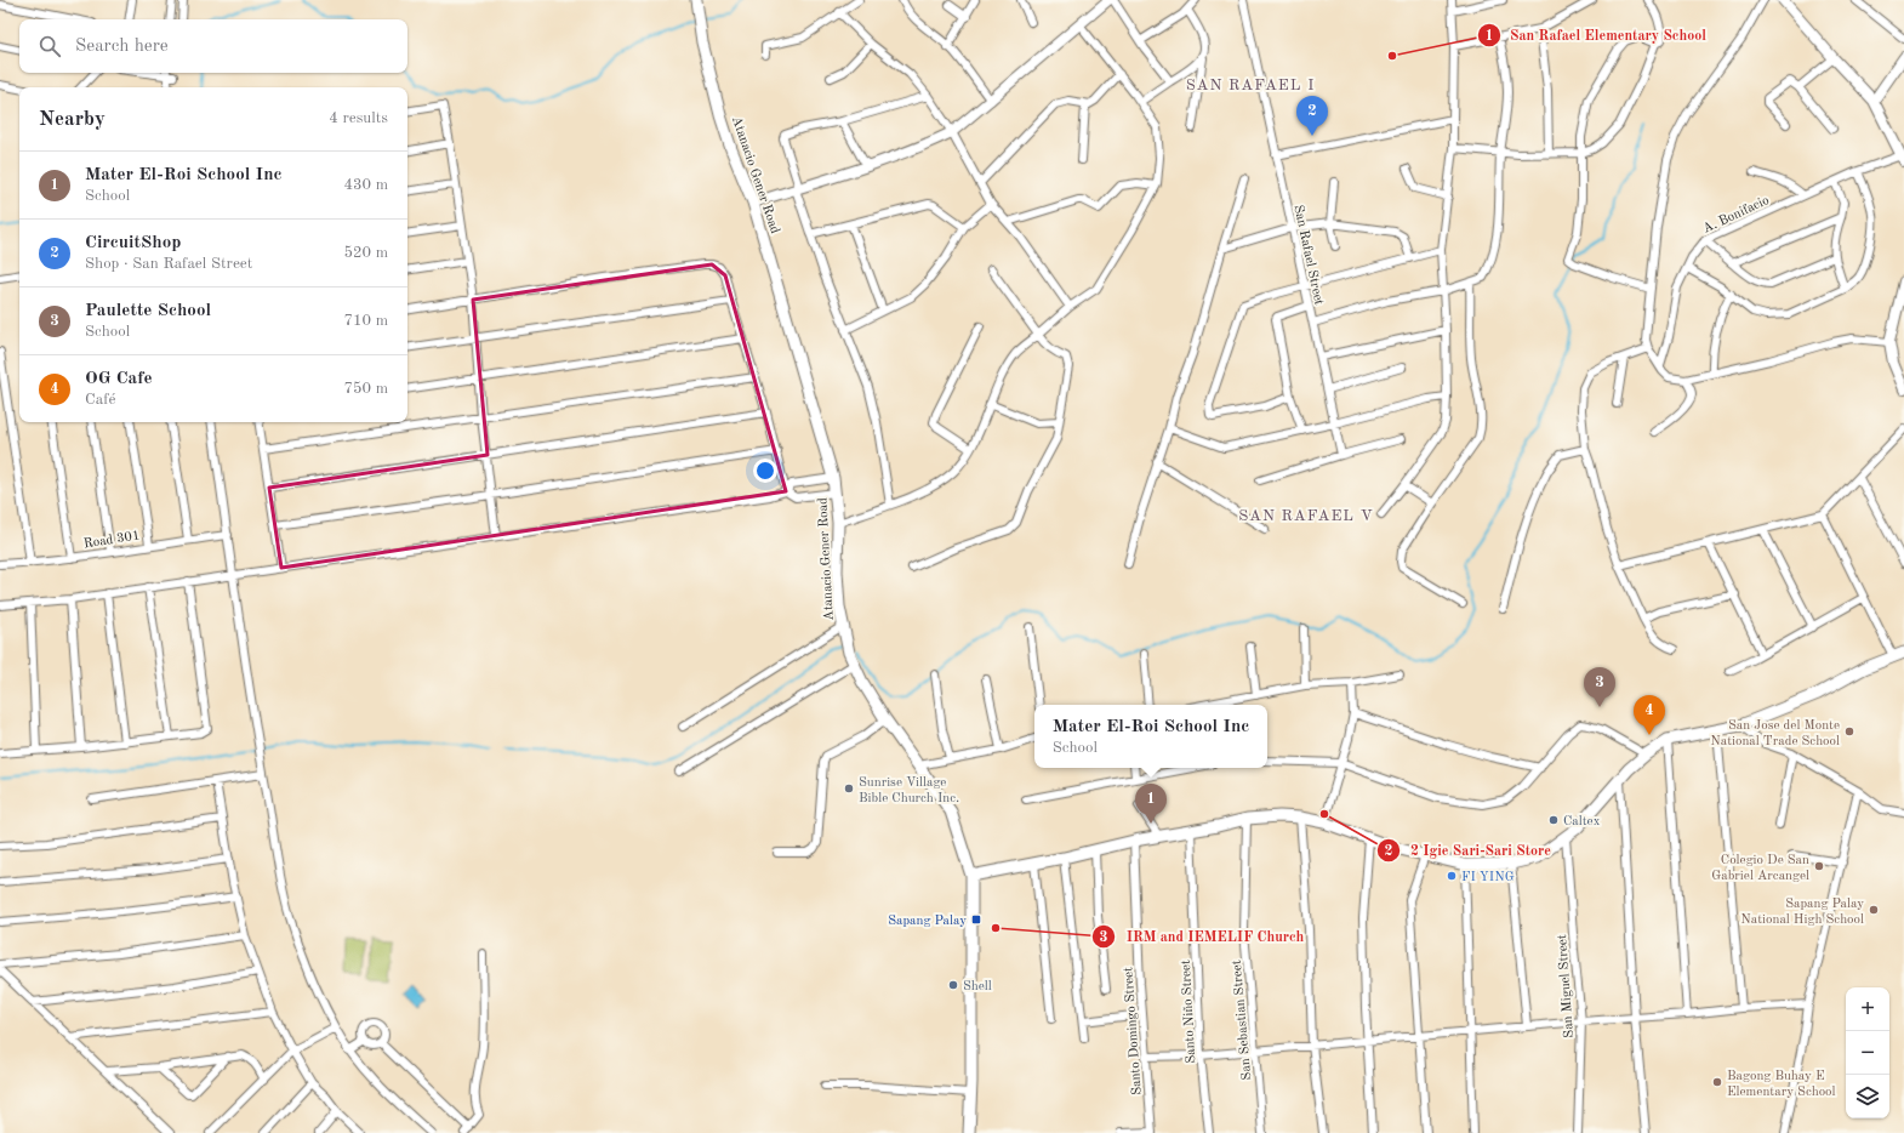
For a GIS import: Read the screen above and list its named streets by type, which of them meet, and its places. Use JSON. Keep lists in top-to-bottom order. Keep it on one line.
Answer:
{"streets":{"main road":["Atanacio Gener Road"],"street":["A. Bonifacio","San Rafael Street","Road 301","San Miguel Street","Santo Niño Street","San Sebastian Street","Santo Domingo Street"]},"districts":["SAN RAFAEL I","SAN RAFAEL V"],"places":{"other":["San Rafael Elementary School","San Jose del Monte National Trade School","Sunrise Village Bible Church Inc.","2 Igie Sari-Sari Store","Caltex","Colegio De San Gabriel Arcangel","FI YING","Sapang Palay National High School","IRM and IEMELIF Church","Shell","Bagong Buhay E Elementary School"],"transit":["Sapang Palay"]},"page":{"search":"Search here","heading":["Nearby","4 results"],"pins":["2","3","4","1"],"list":[{"mark":"1","name":"Mater El-Roi School Inc","note":"School","value":"430 m"},{"mark":"2","name":"CircuitShop","note":"Shop · San Rafael Street","value":"520 m"},{"mark":"3","name":"Paulette School","note":"School","value":"710 m"},{"mark":"4","name":"OG Cafe","note":"Café","value":"750 m"}],"popup":["Mater El-Roi School Inc","School"],"map_buttons":["+","−"]}}
